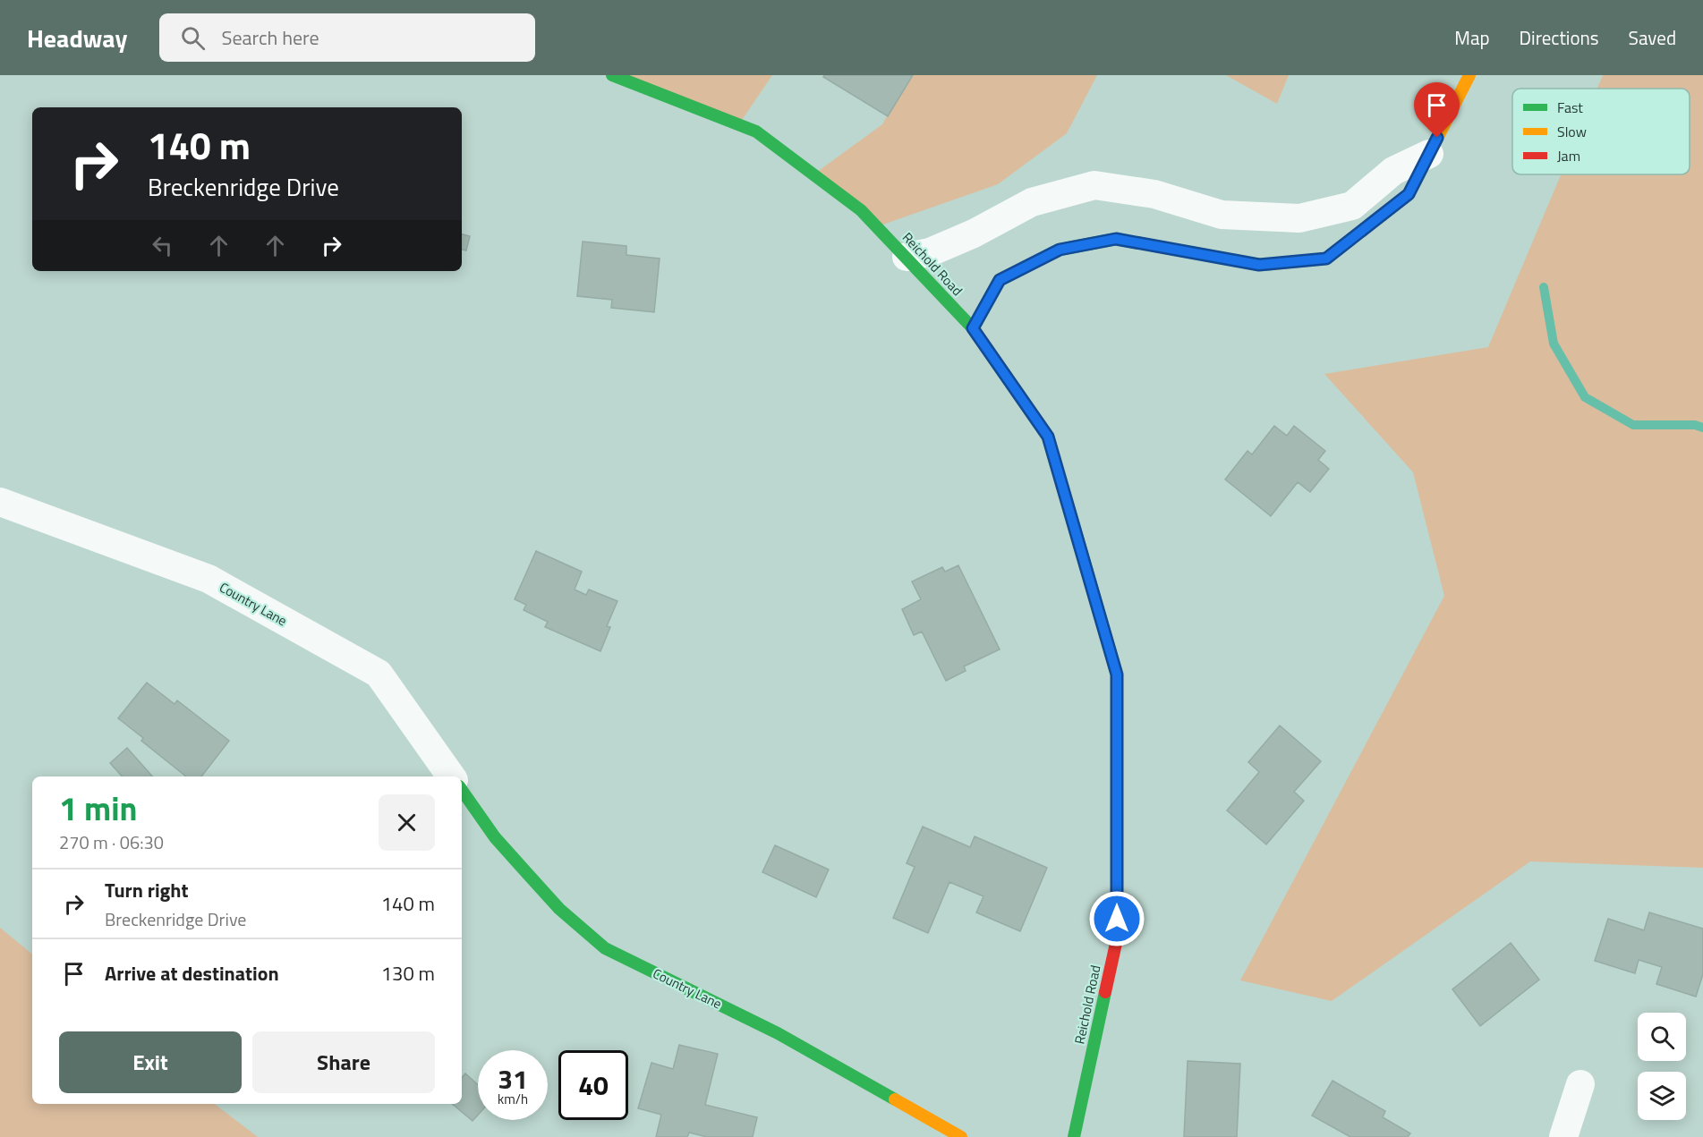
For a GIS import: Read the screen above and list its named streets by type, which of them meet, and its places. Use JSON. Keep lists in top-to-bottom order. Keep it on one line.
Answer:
{"streets":{"street":["Reichold Road","Country Lane"]},"legend":["Fast","Slow","Jam"],"page":{"header":"Headway","search":"Search here","nav":["Map","Directions","Saved"],"turn":["140 m","Breckenridge Drive"],"heading":["1 min","270 m · 06:30"],"list":[{"name":"Turn right","note":"Breckenridge Drive","value":"140 m"},{"name":"Arrive at destination","value":"130 m"}],"buttons":["Exit","Share"],"speed":"31 km/h","limit":"40"}}
